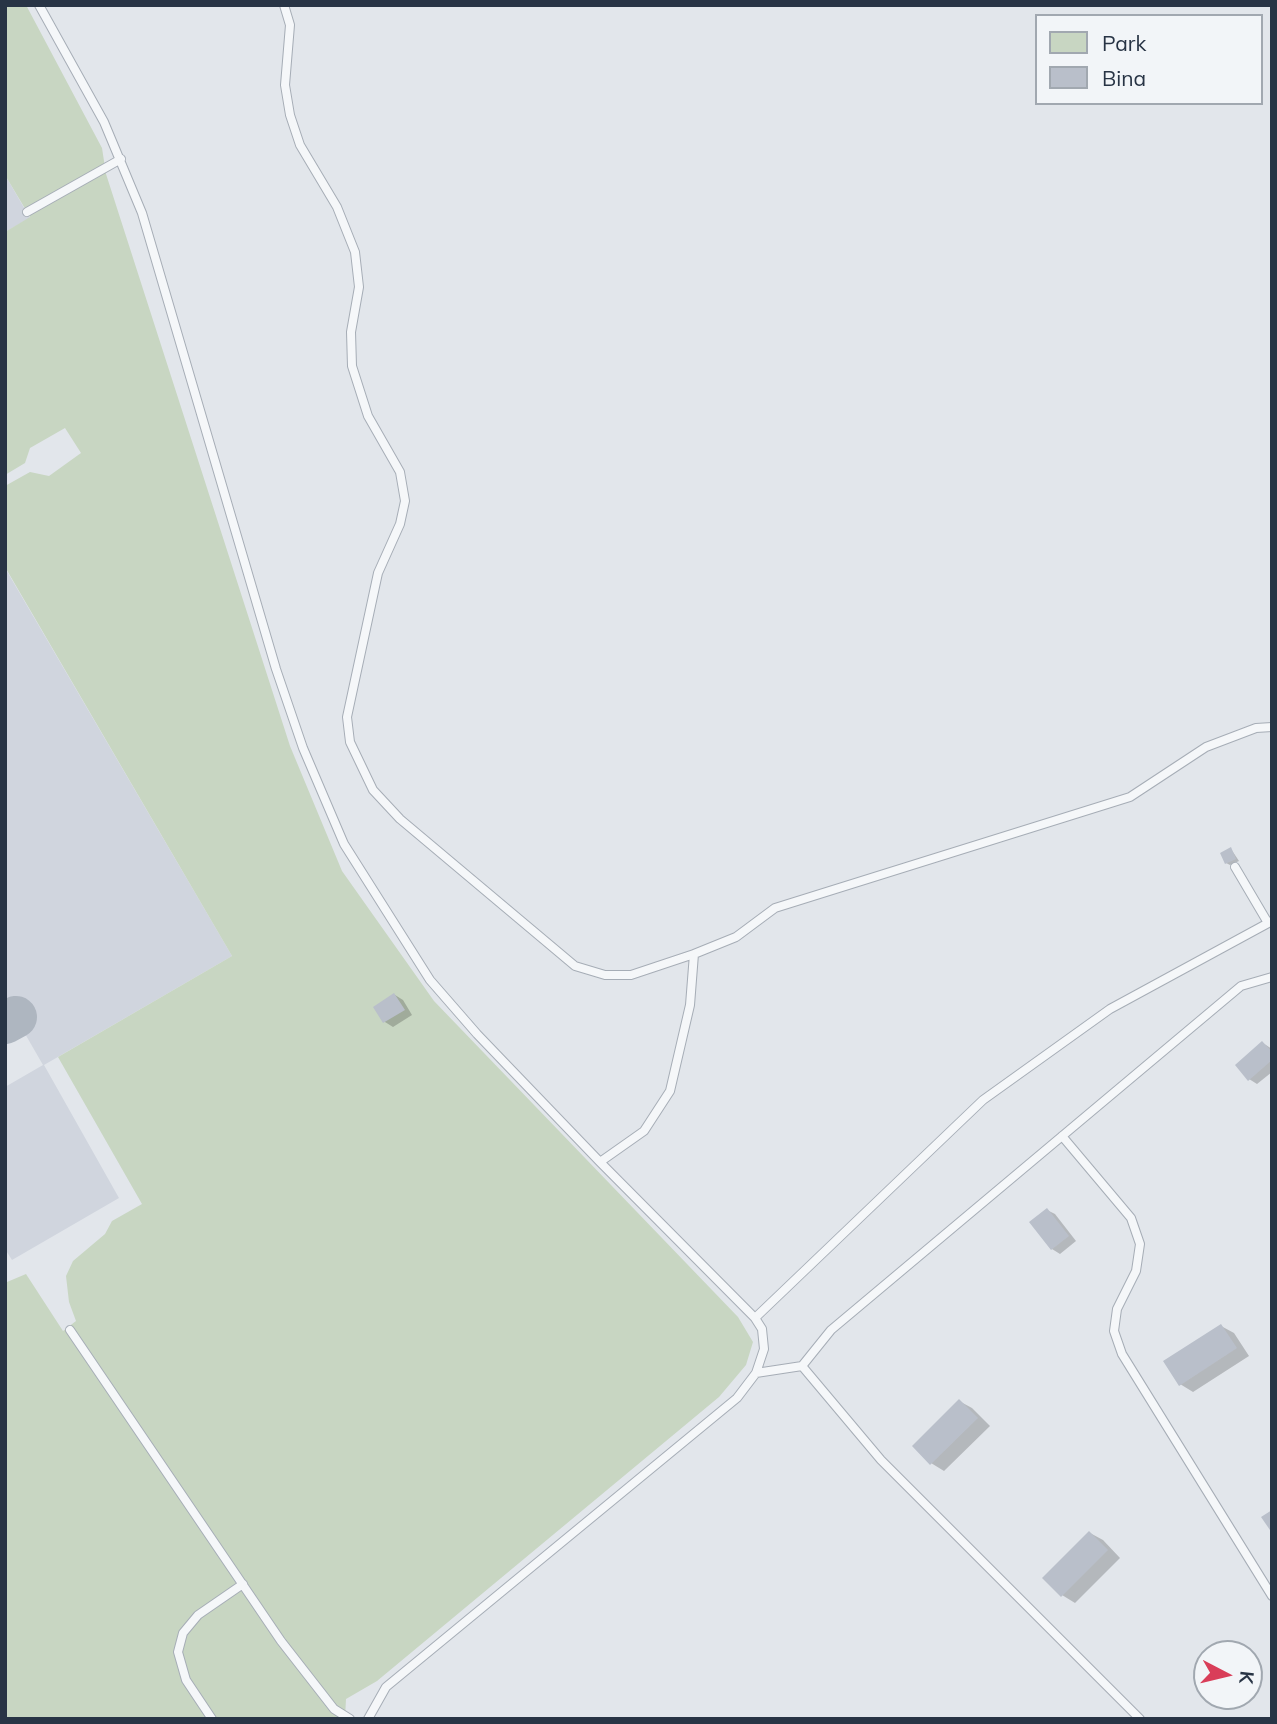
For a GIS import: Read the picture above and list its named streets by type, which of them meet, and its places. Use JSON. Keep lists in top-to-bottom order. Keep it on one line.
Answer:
{"legend":["Park","Bina"],"north":"right"}
